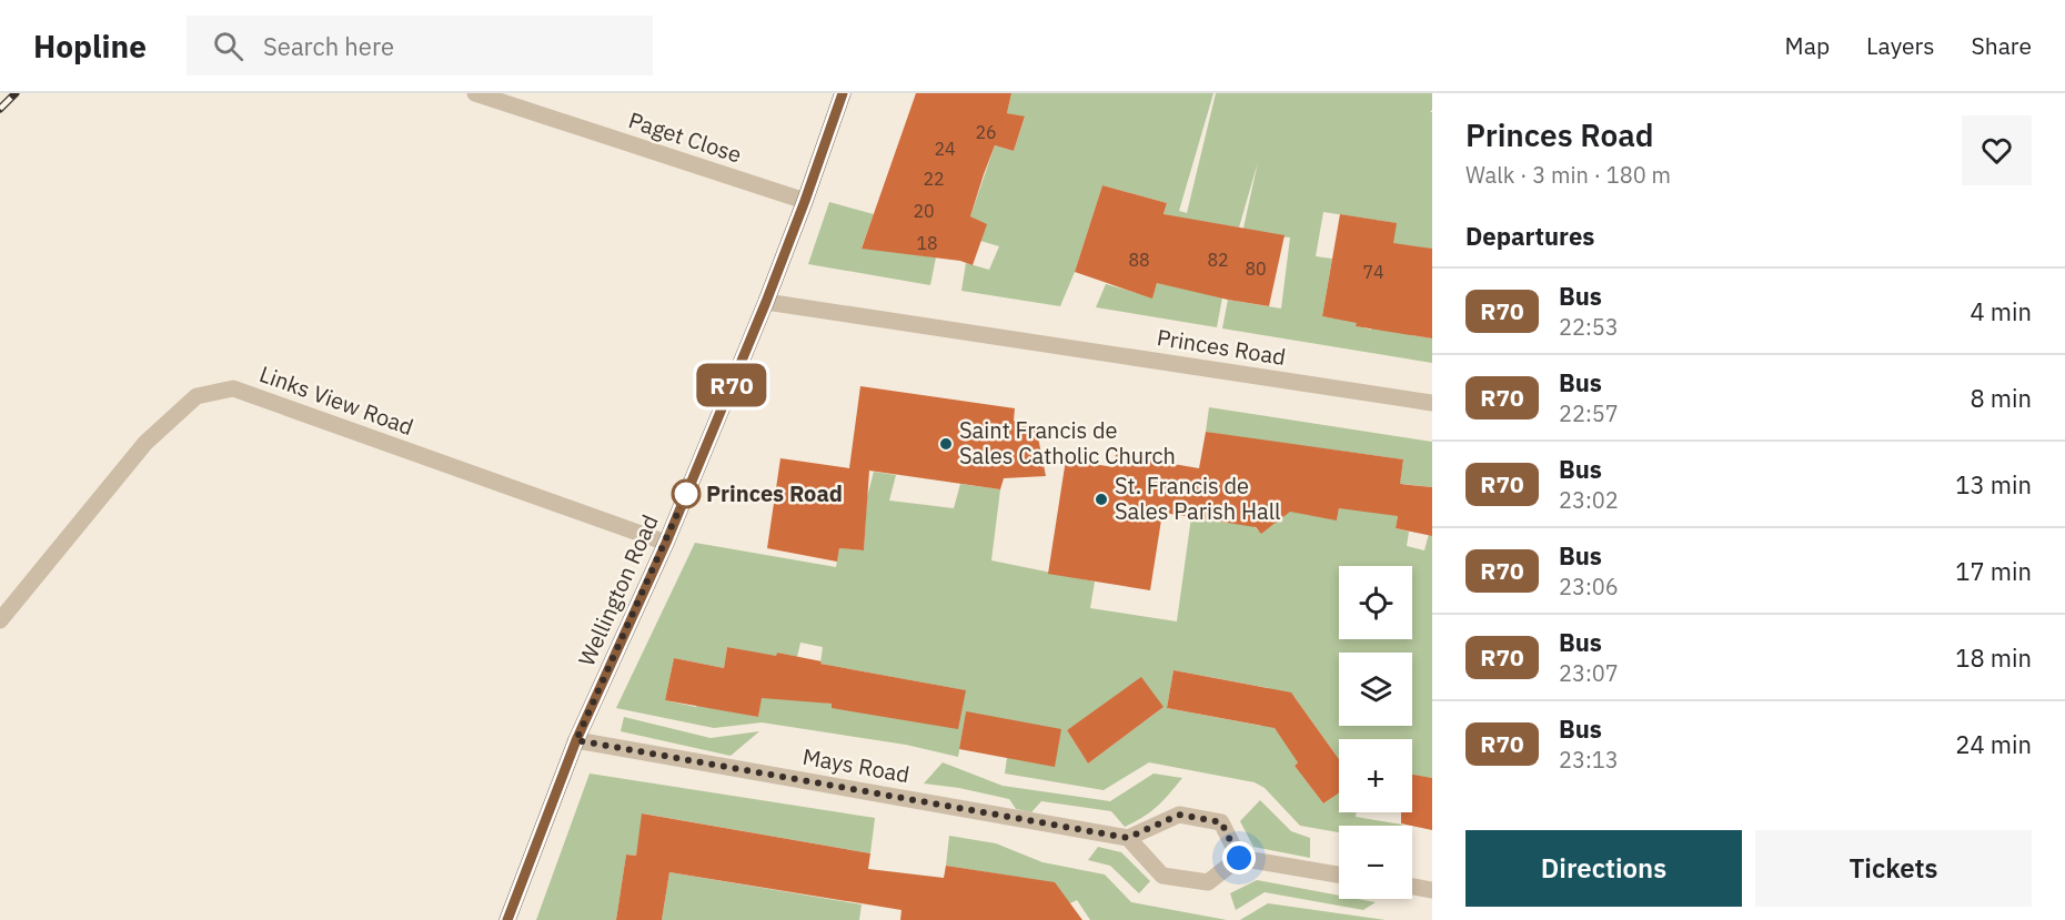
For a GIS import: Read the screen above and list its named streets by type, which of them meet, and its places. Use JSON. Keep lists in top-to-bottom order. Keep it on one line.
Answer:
{"streets":{"main road":["Wellington Road"],"street":["Paget Close","Princes Road","Links View Road","Mays Road"]},"crossings":[["Paget Close","Wellington Road"],["Princes Road","Wellington Road"],["Links View Road","Wellington Road"],["Wellington Road","Mays Road"]],"places":["Saint Francis de Sales Catholic Church","Princes Road","St. Francis de Sales Parish Hall"],"lines":["bus line R70"],"house_numbers":["26","24","22","20","18","88","82","80","74"],"page":{"header":"Hopline","search":"Search here","nav":["Map","Layers","Share"],"on_map":"R70","heading":[["Princes Road","Walk · 3 min · 180 m"],"Departures"],"list":[{"mark":"R70","name":"Bus","note":"22:53","value":"4 min"},{"mark":"R70","name":"Bus","note":"22:57","value":"8 min"},{"mark":"R70","name":"Bus","note":"23:02","value":"13 min"},{"mark":"R70","name":"Bus","note":"23:06","value":"17 min"},{"mark":"R70","name":"Bus","note":"23:07","value":"18 min"},{"mark":"R70","name":"Bus","note":"23:13","value":"24 min"}],"map_buttons":["+","−"],"buttons":["Directions","Tickets"]}}
